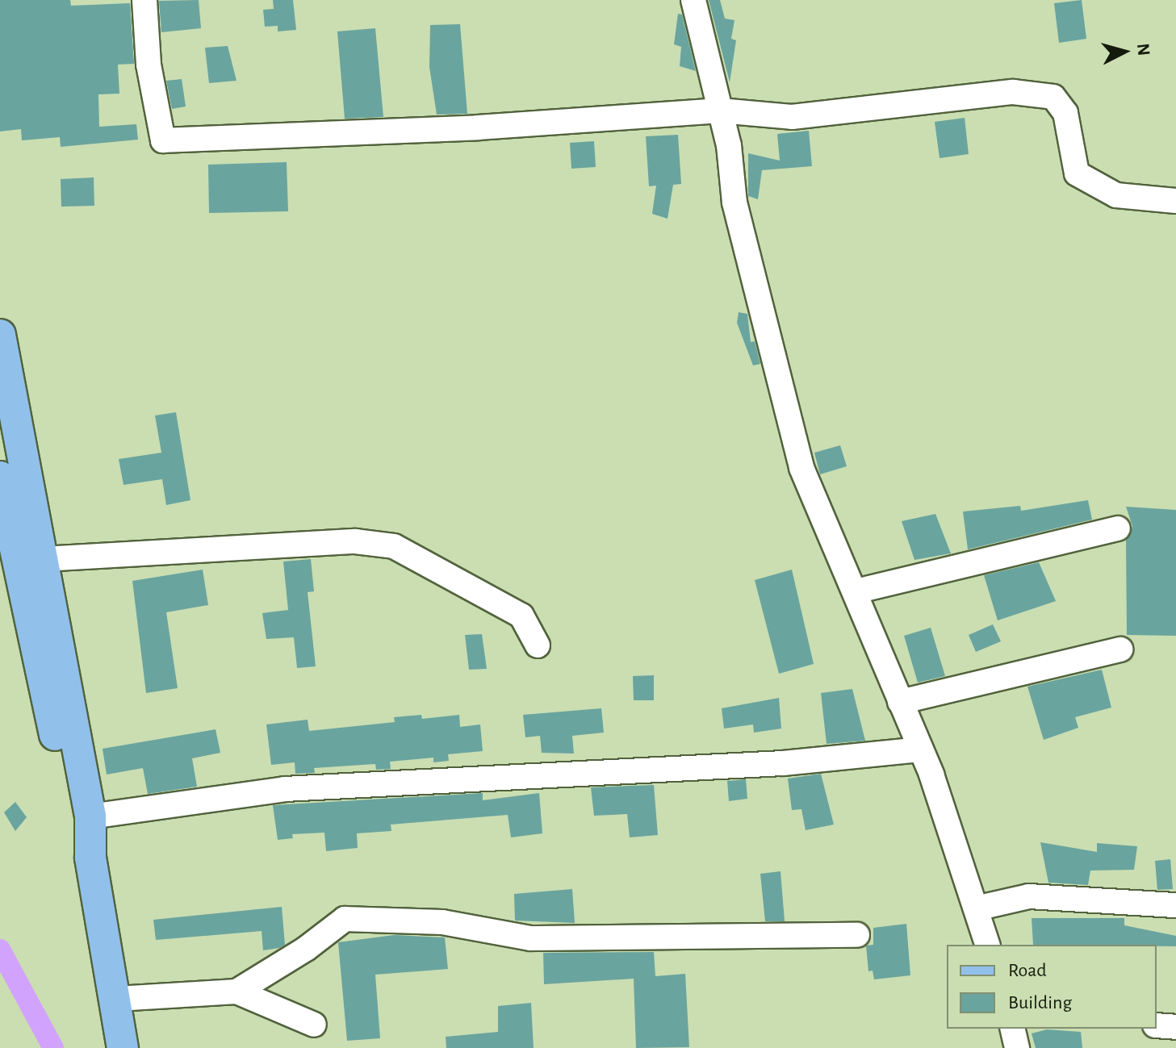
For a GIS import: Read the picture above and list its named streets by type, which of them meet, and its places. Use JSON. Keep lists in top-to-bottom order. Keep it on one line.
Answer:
{"legend":["Road","Building"],"north":"right"}
